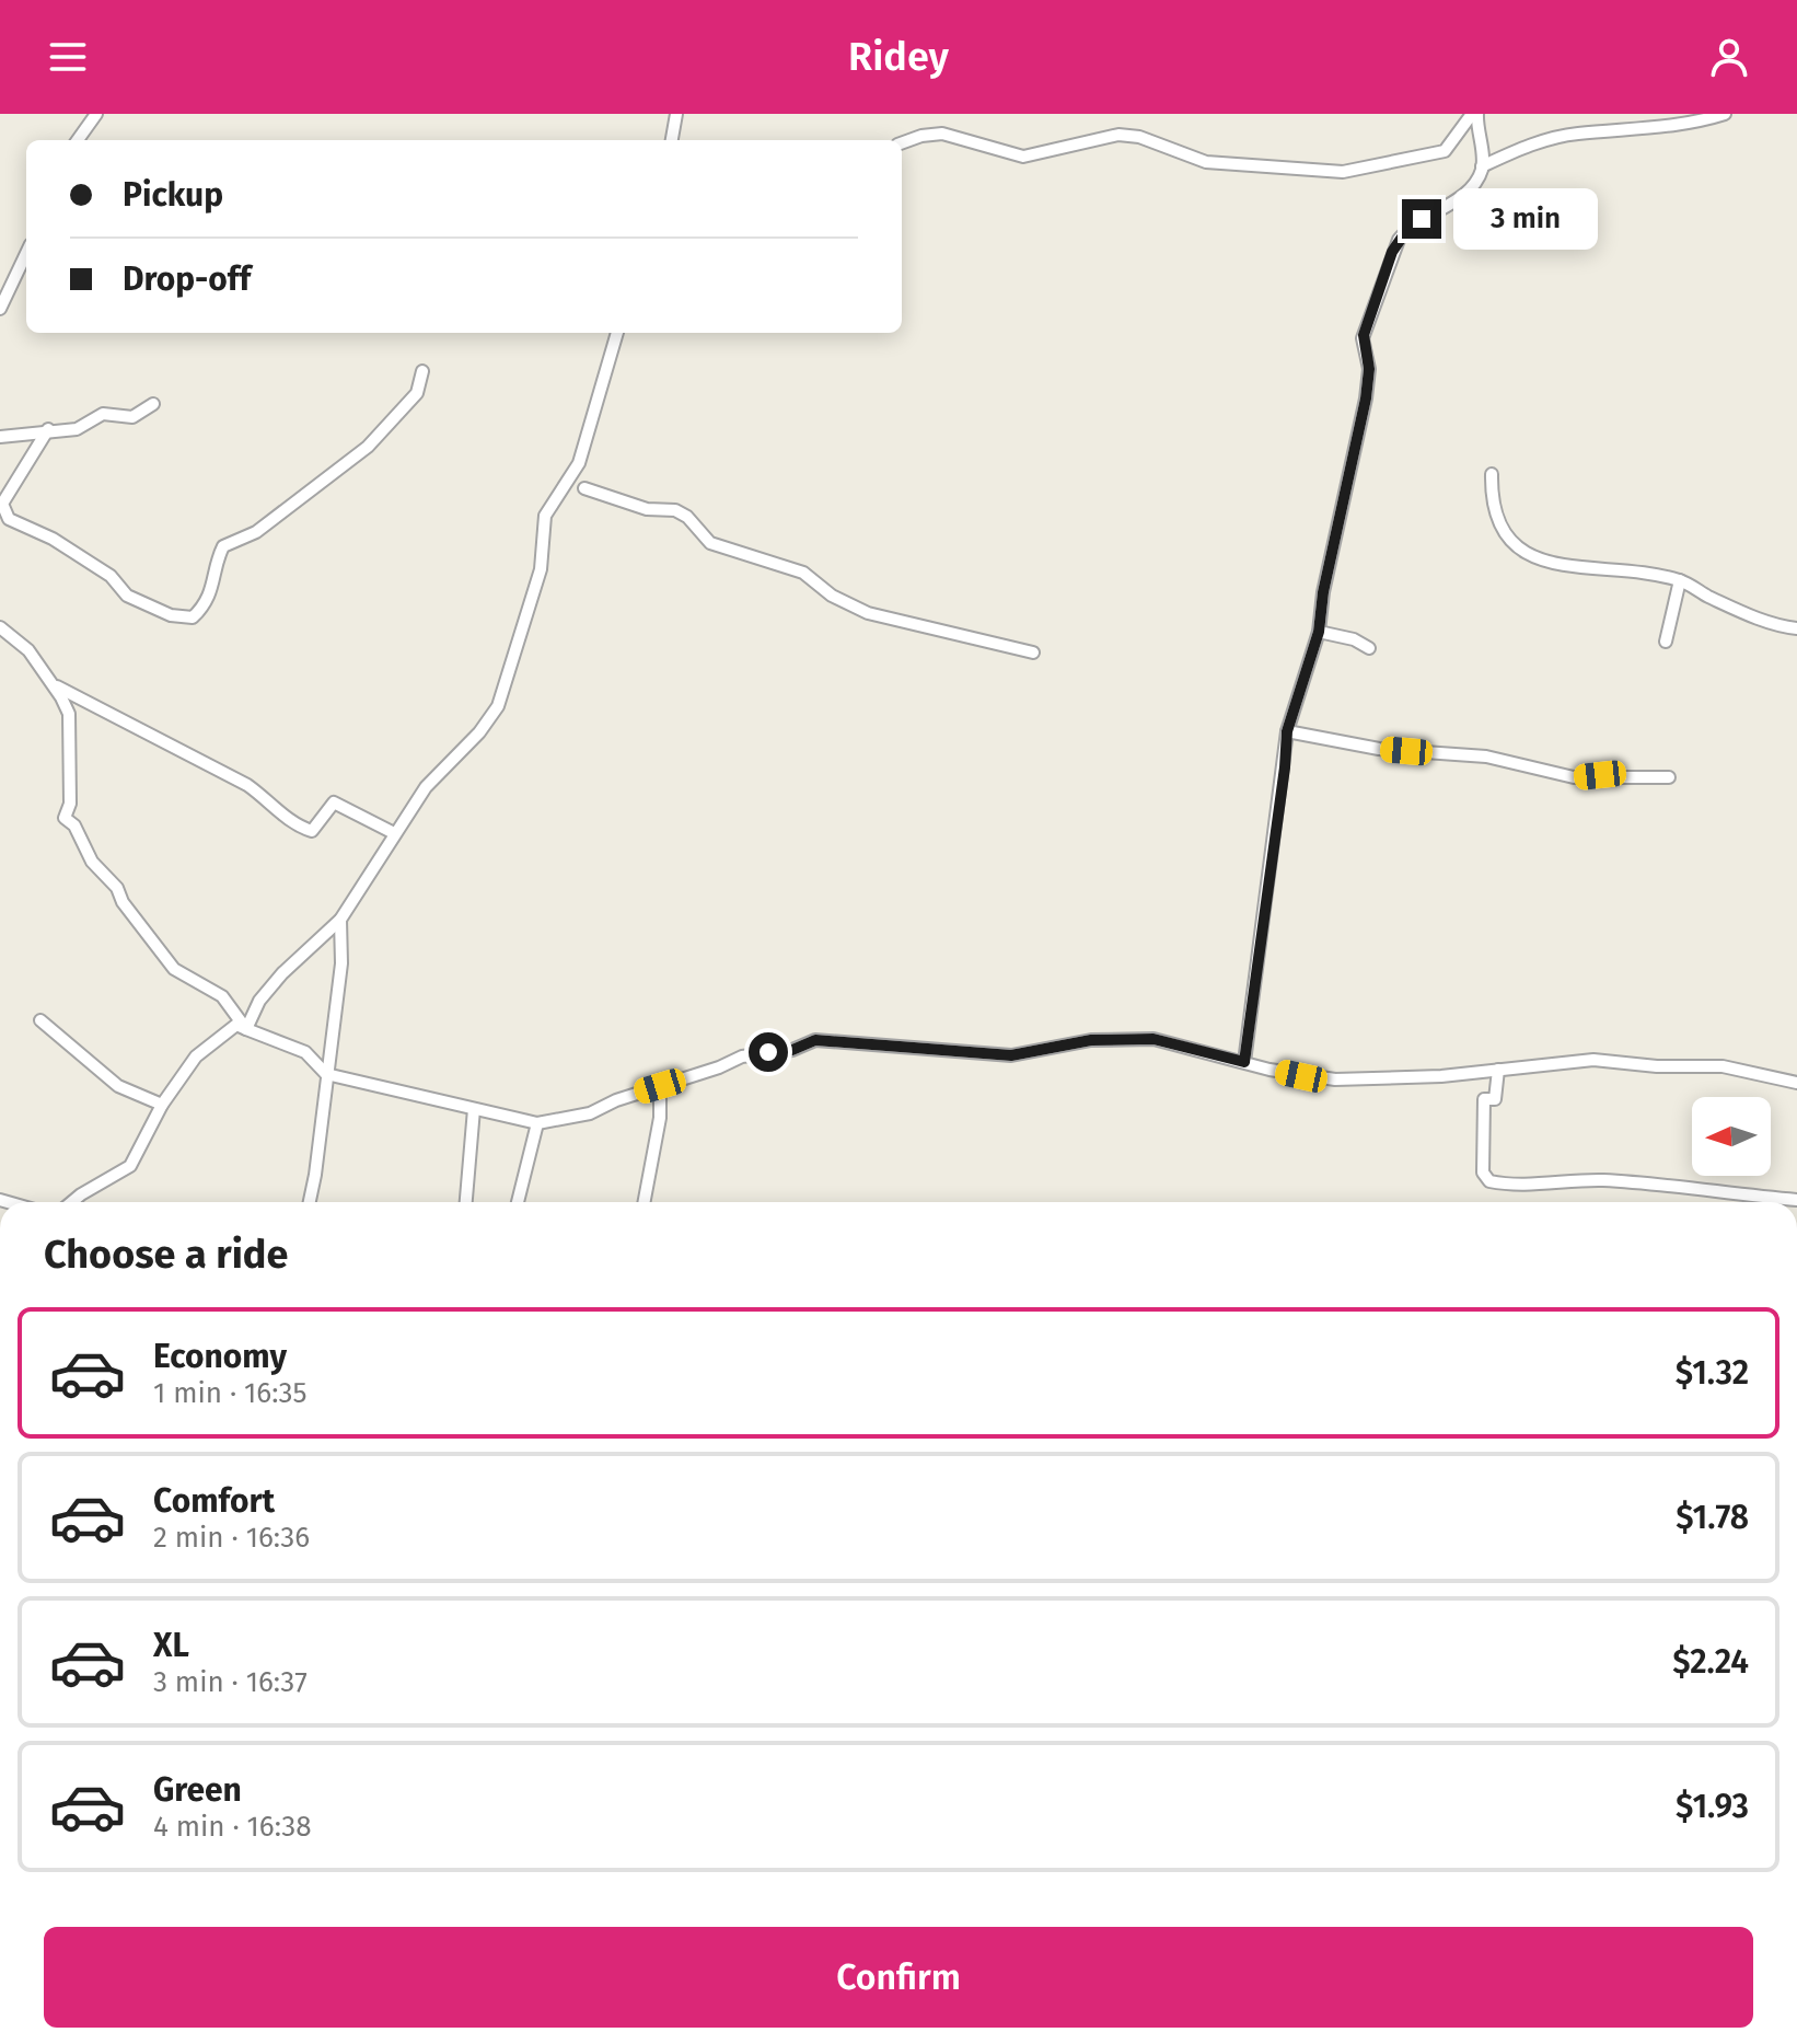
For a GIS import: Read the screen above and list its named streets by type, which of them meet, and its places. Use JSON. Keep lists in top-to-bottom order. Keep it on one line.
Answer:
{"north":"left","page":{"header":"Ridey","banner":["Pickup","Drop-off"],"bubble":"3 min","heading":"Choose a ride","list":[{"name":"Economy","note":"1 min · 16:35","value":"$1.32"},{"name":"Comfort","note":"2 min · 16:36","value":"$1.78"},{"name":"XL","note":"3 min · 16:37","value":"$2.24"},{"name":"Green","note":"4 min · 16:38","value":"$1.93"}],"buttons":"Confirm"}}
